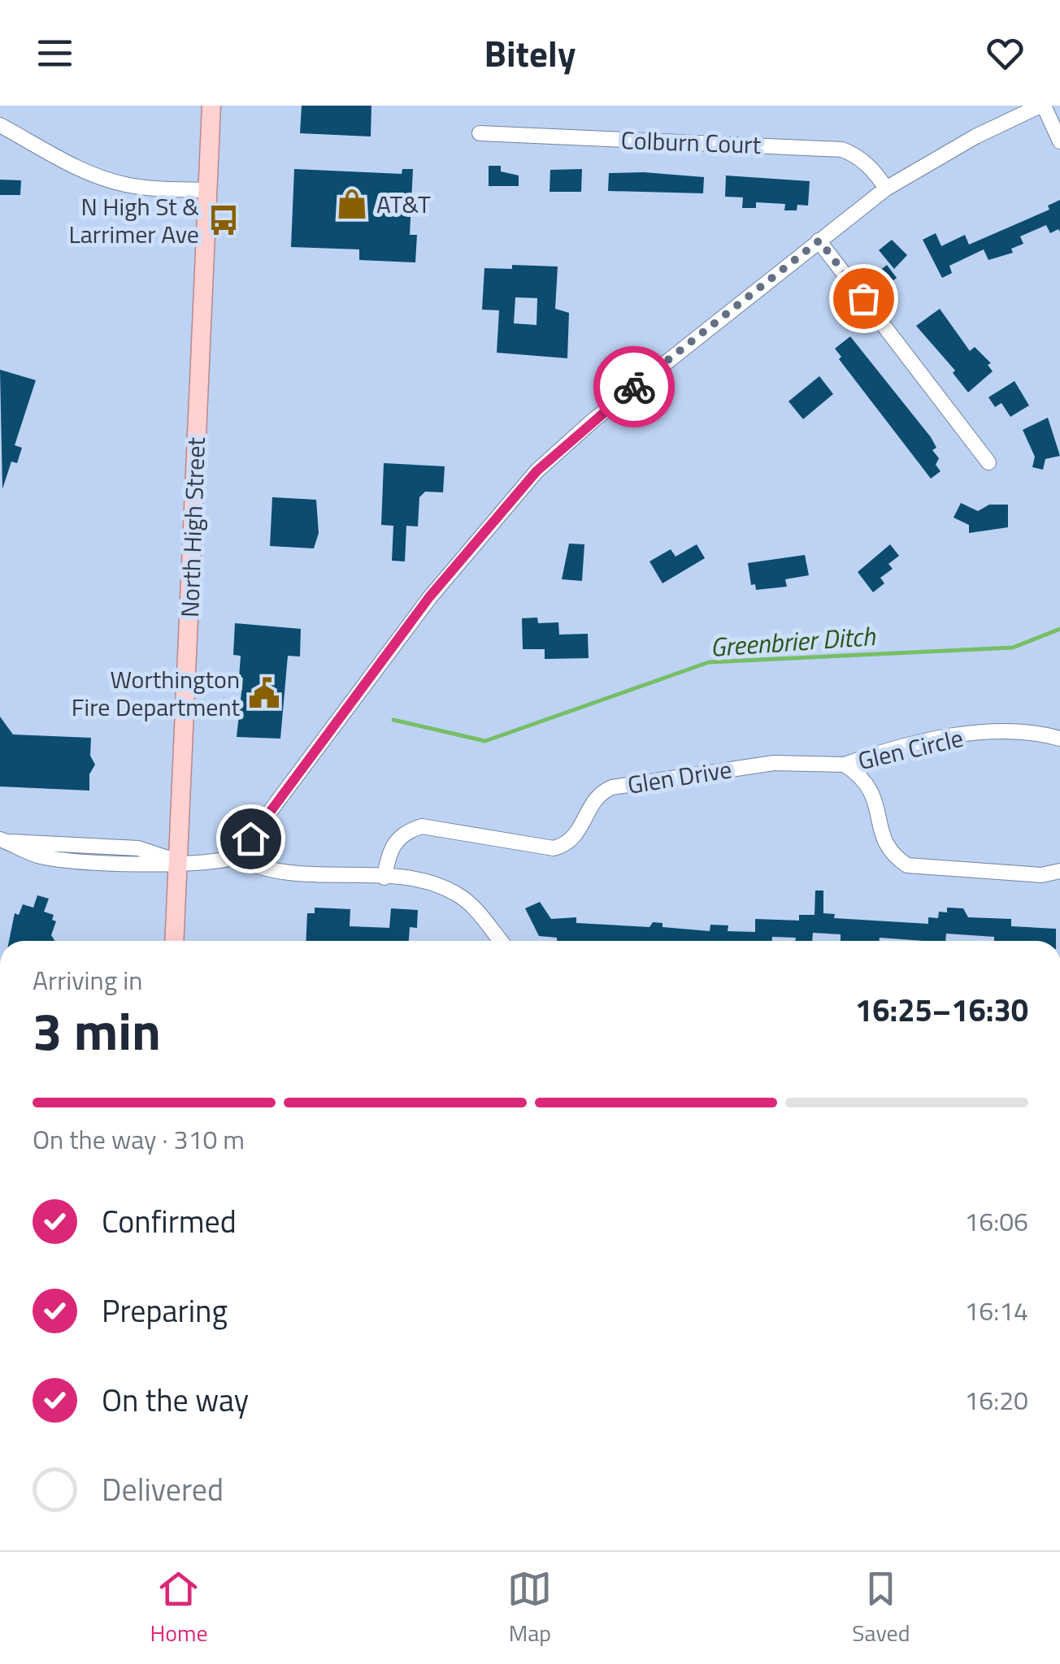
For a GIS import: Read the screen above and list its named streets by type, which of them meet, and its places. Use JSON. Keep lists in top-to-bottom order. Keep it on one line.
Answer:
{"streets":{"main road":["North High Street"],"street":["Colburn Court","Glen Circle","Glen Drive"]},"crossings":[["Glen Circle","Glen Drive"]],"water":["Greenbrier Ditch"],"places":{"shop":["AT&T"],"bus stop":["N High St & Larrimer Ave"],"public building":["Worthington Fire Department"]},"page":{"header":"Bitely","heading":["3 min","Arriving in","16:25–16:30"],"bar":"On the way · 310 m","list":[["Confirmed","16:06"],["Preparing","16:14"],["On the way","16:20"],"Delivered"],"tabs":["Home","Map","Saved"]}}
